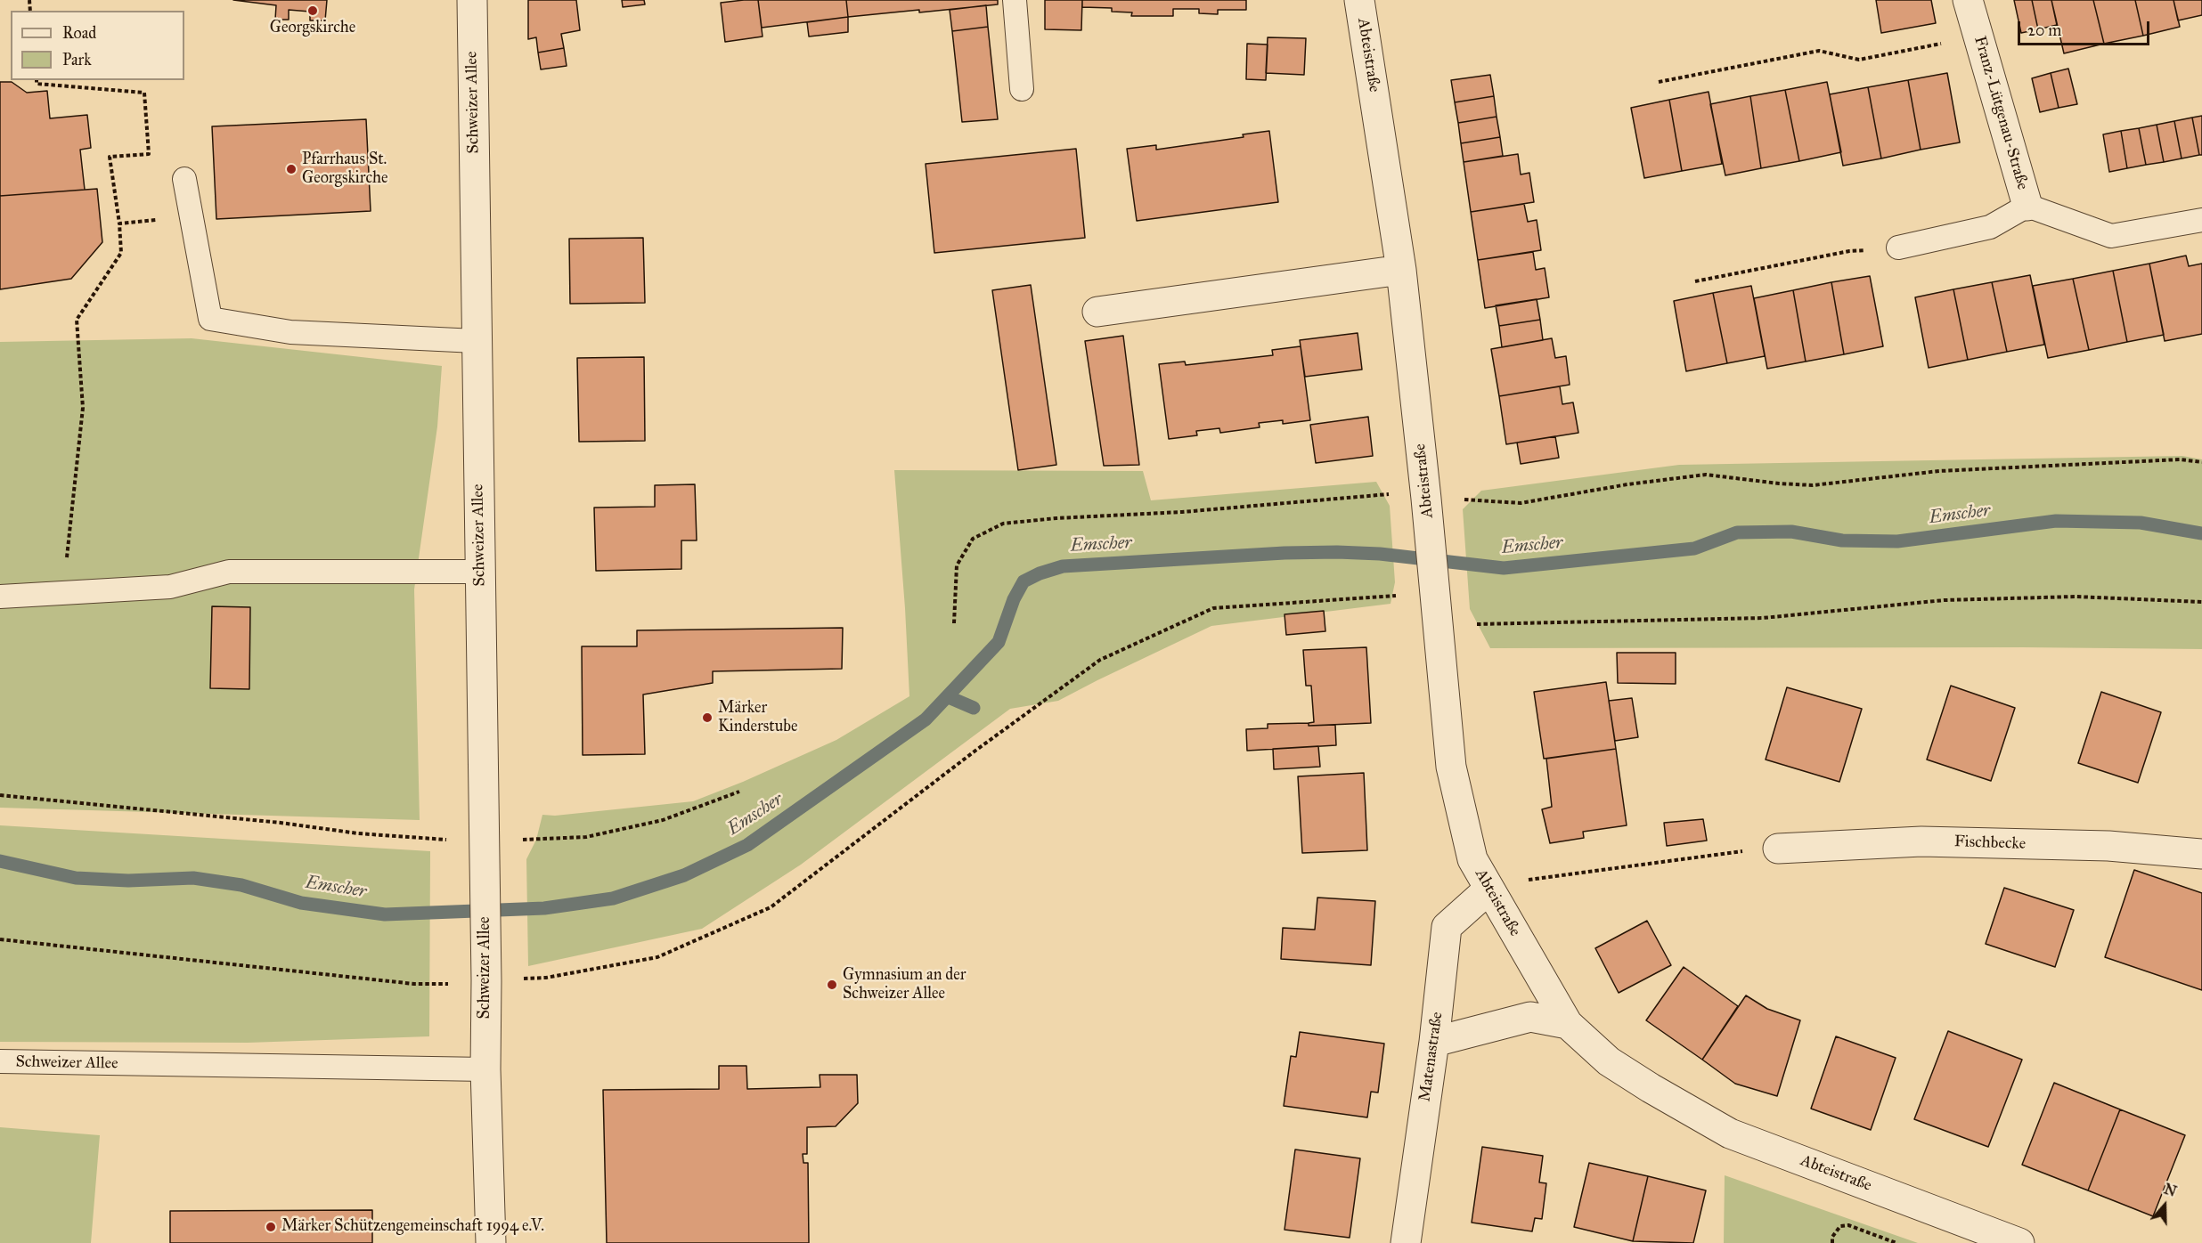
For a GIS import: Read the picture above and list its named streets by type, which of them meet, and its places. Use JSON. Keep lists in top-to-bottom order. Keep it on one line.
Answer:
{"streets":{"street":["Abteistraße","Schweizer Allee","Franz-Lütgenau-Straße","Fischbecke","Matenastraße"]},"crossings":[["Abteistraße","Matenastraße"]],"water":["Emscher"],"places":["Georgskirche","Pfarrhaus St. Georgskirche","Märker Kinderstube","Gymnasium an der Schweizer Allee","Märker Schützengemeinschaft 1994 e.V."],"legend":["Road","Park"],"scale_bar":"20 m","north":"top"}
